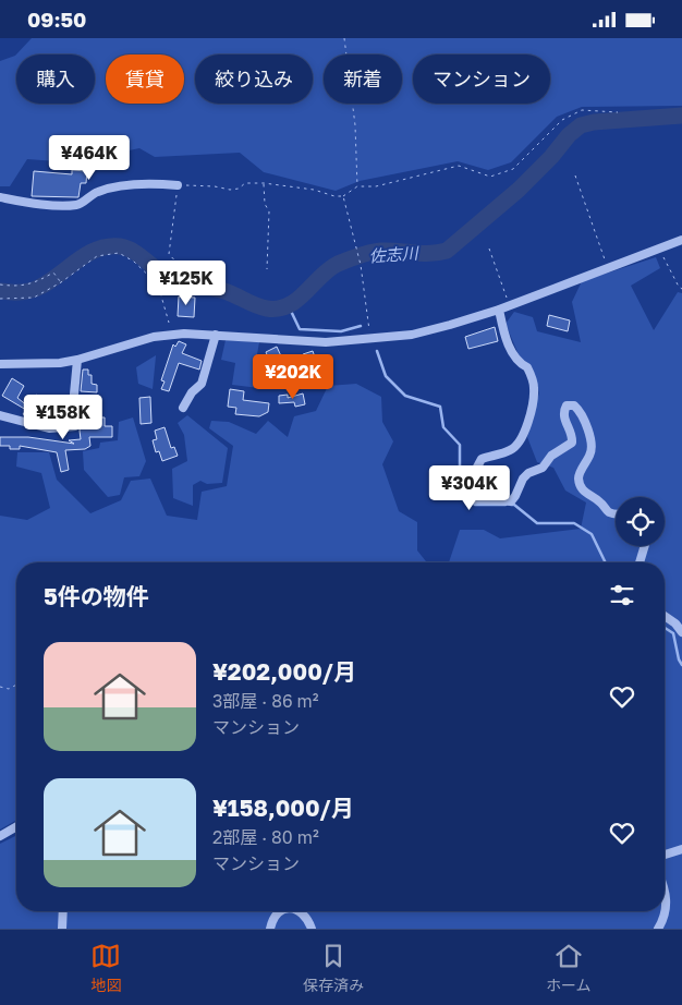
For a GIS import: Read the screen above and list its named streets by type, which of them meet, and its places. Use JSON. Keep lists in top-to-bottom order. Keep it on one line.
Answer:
{"water":["佐志川"],"page":{"status":"09:50","chip":["購入","賃貸","絞り込み","新着","マンション"],"price":["¥464K","¥125K","¥202K","¥158K","¥304K"],"heading":"5件の物件","list":[{"name":"¥202,000/月","note":"3部屋 · 86 m² · マンション"},{"name":"¥158,000/月","note":"2部屋 · 80 m² · マンション"}],"tabs":["地図","保存済み","ホーム"]}}
